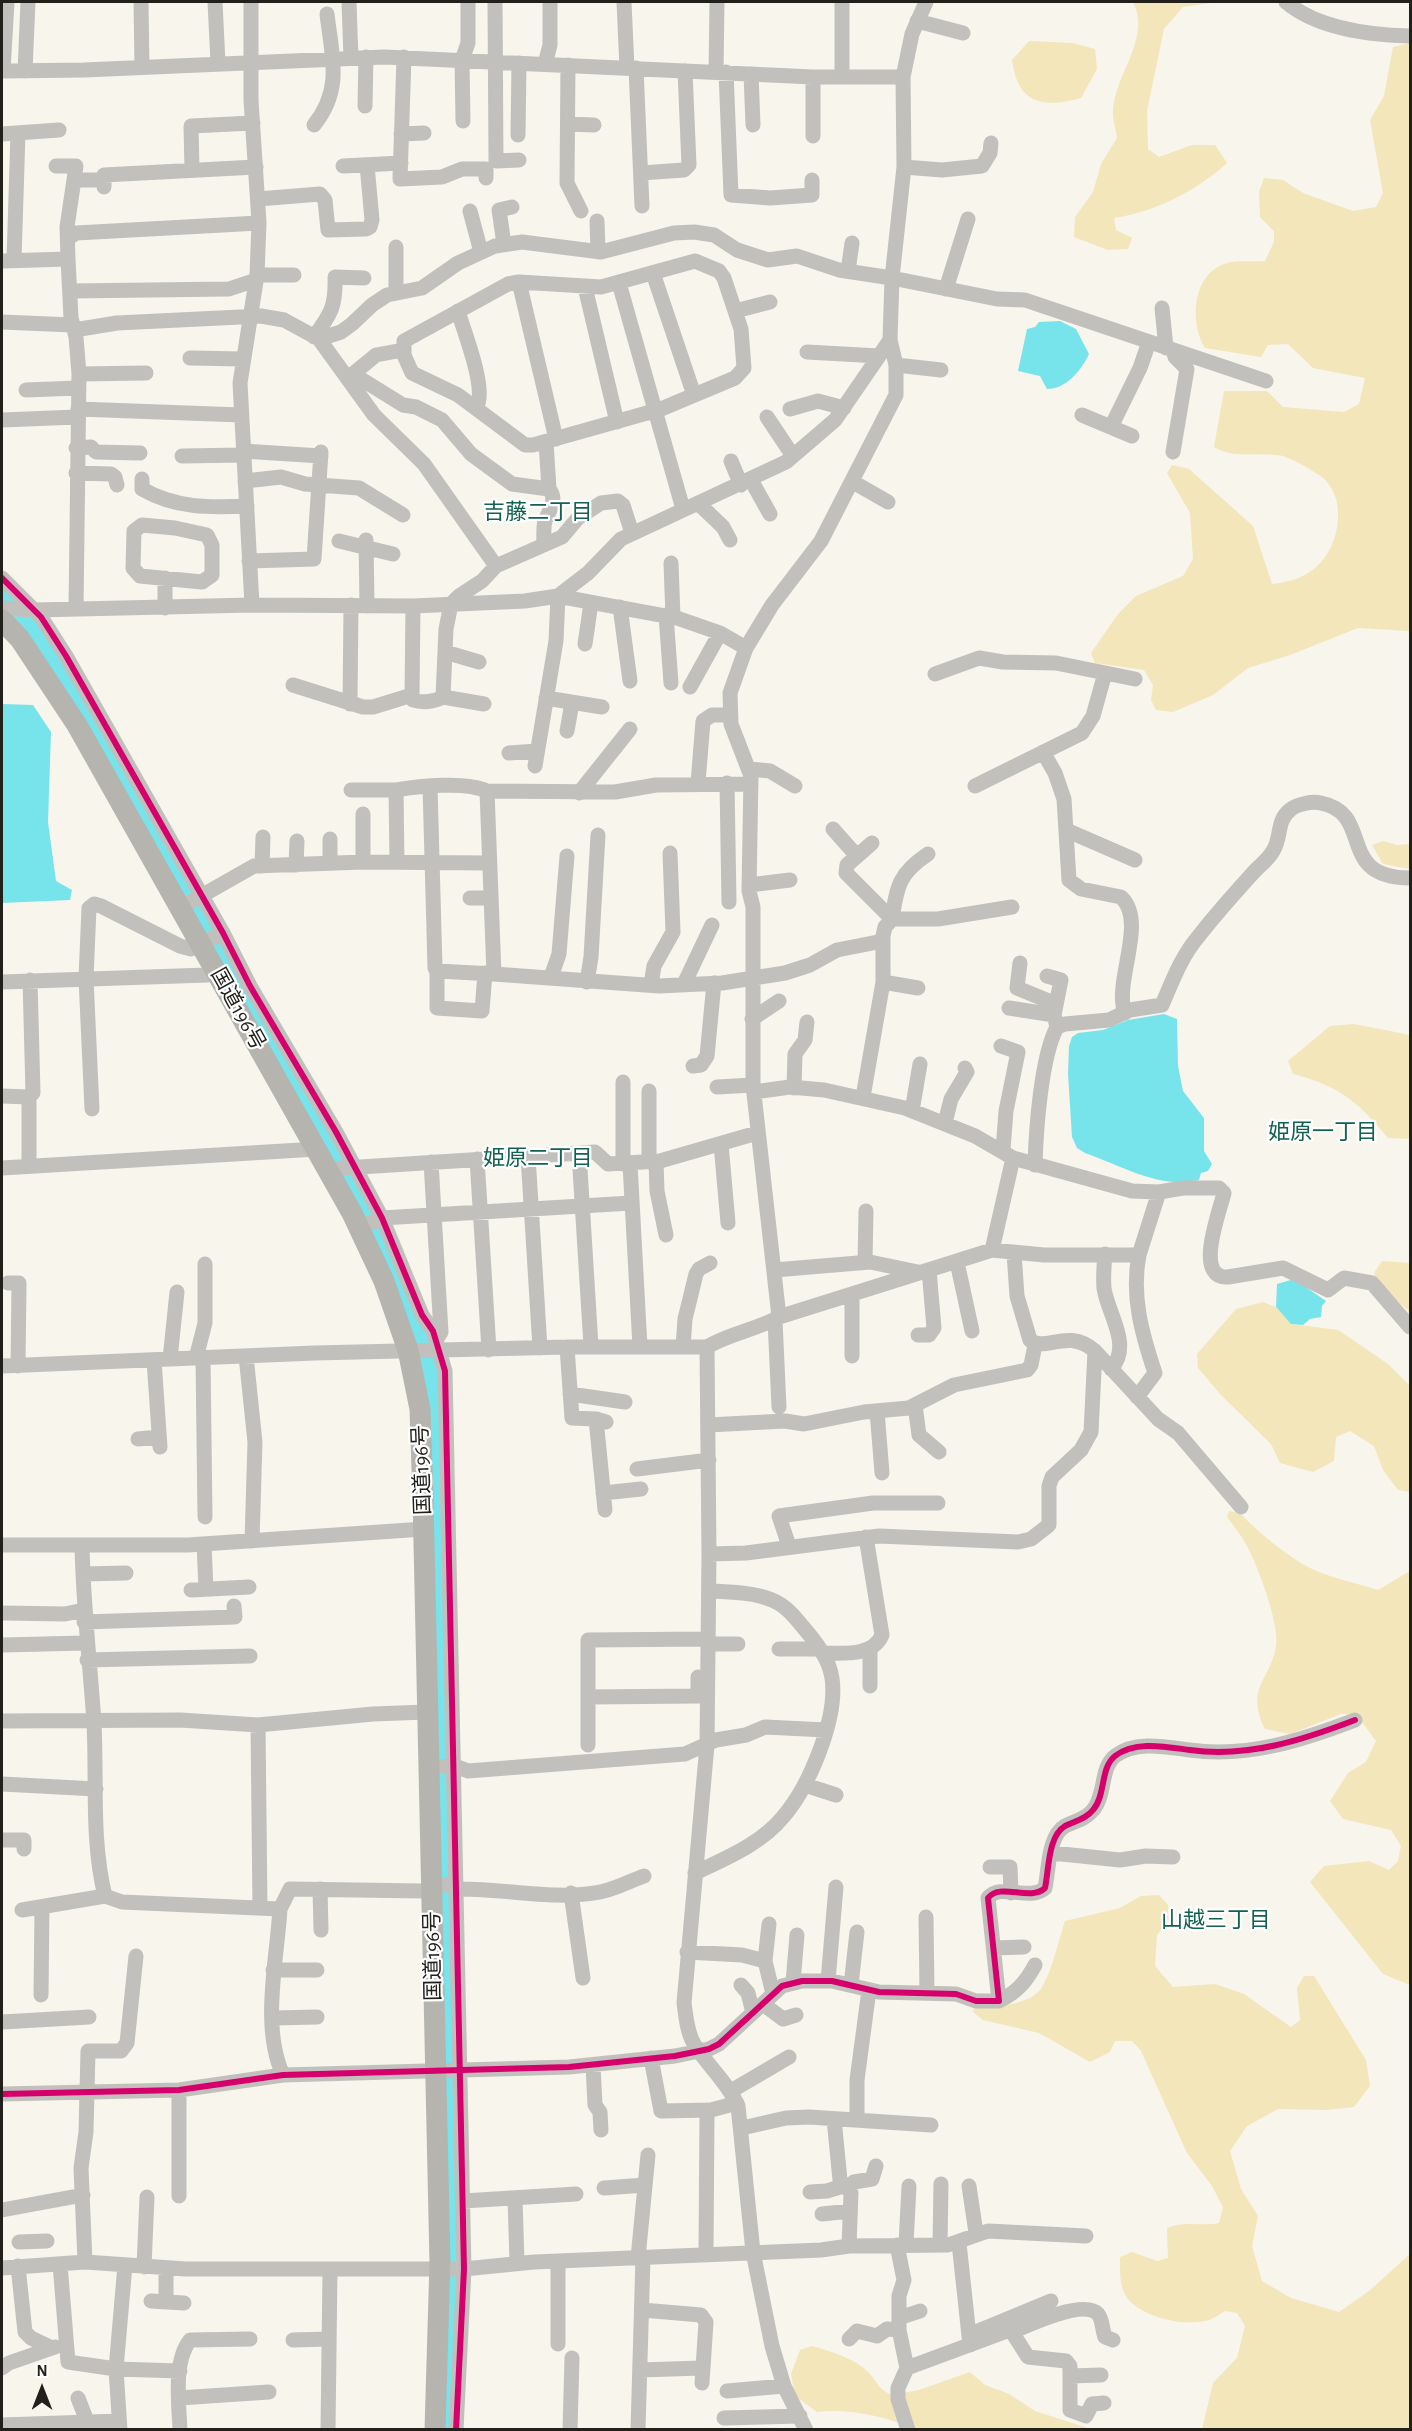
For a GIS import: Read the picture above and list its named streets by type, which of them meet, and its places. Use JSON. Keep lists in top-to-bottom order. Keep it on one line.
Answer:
{"streets":{"highway":["国道196号"]},"districts":["吉藤二丁目","姫原一丁目","姫原二丁目","山越三丁目"],"north":"top"}
